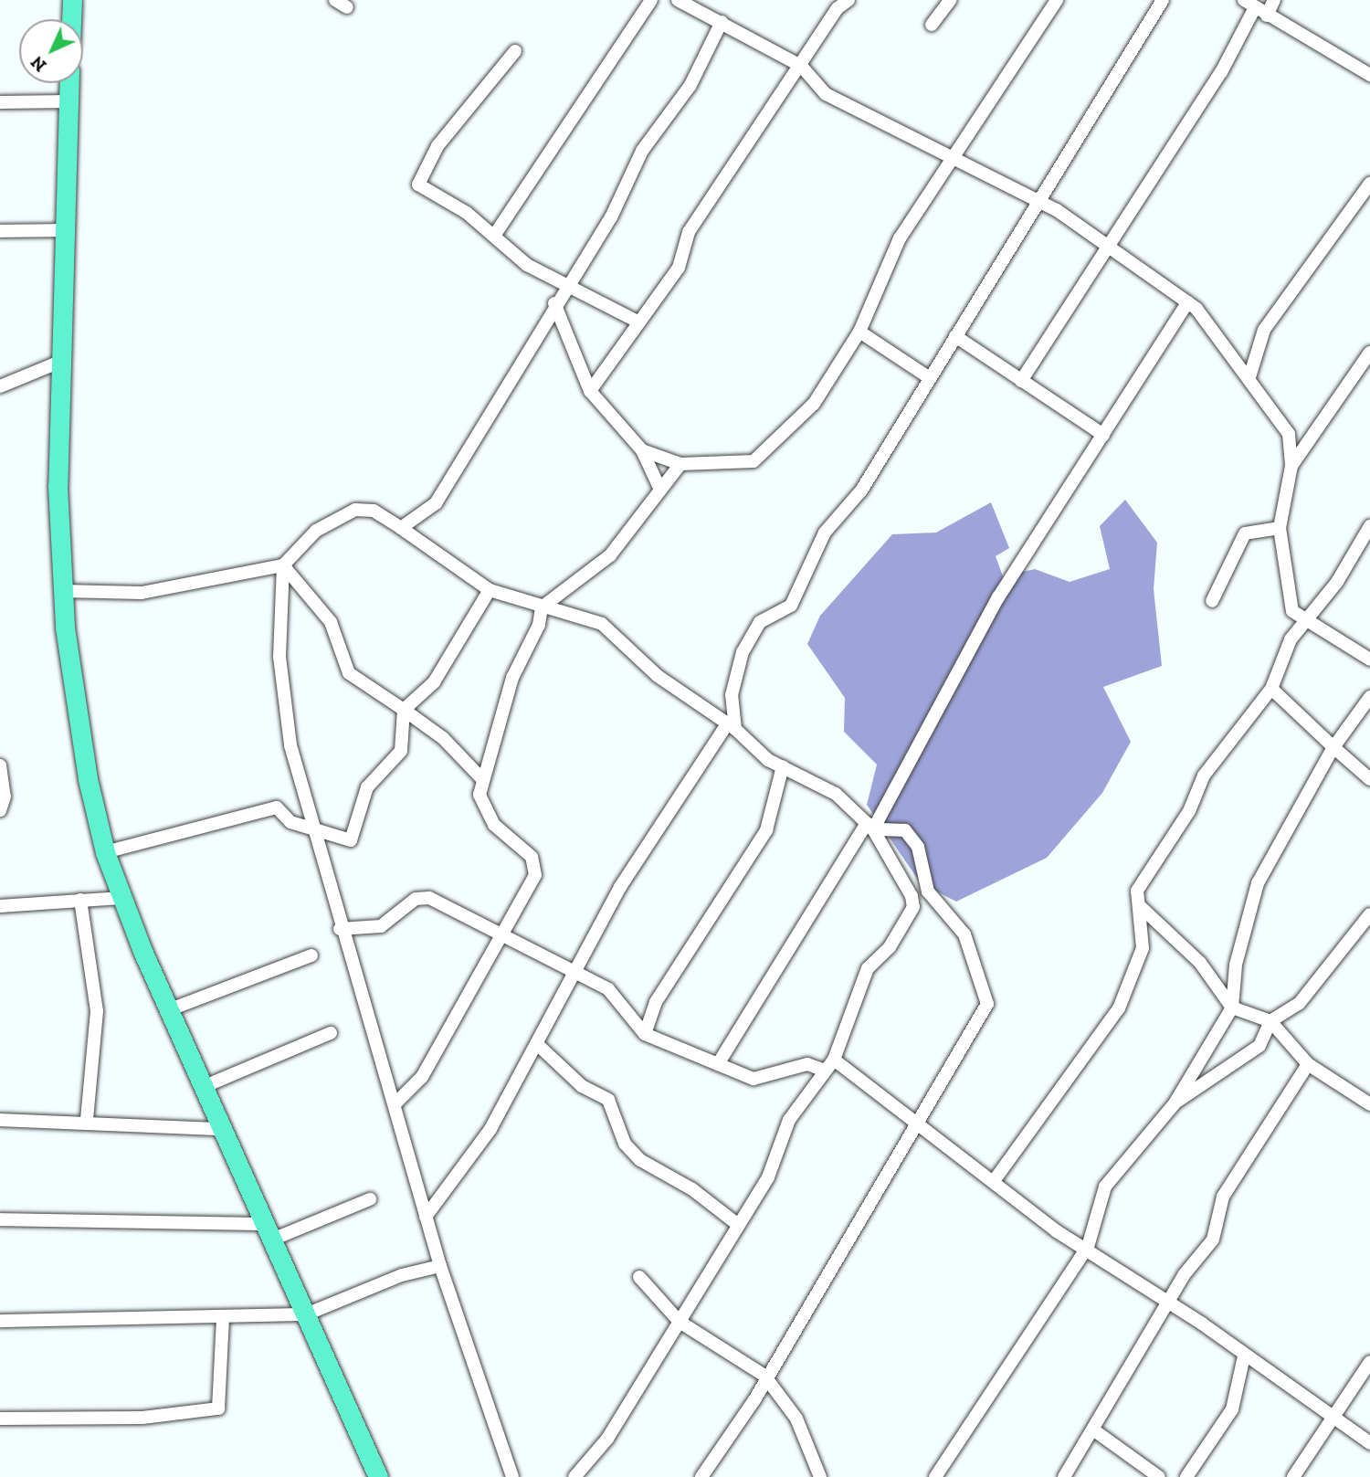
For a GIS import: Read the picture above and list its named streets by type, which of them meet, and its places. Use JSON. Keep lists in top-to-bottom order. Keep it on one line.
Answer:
{"north":"bottom left"}
